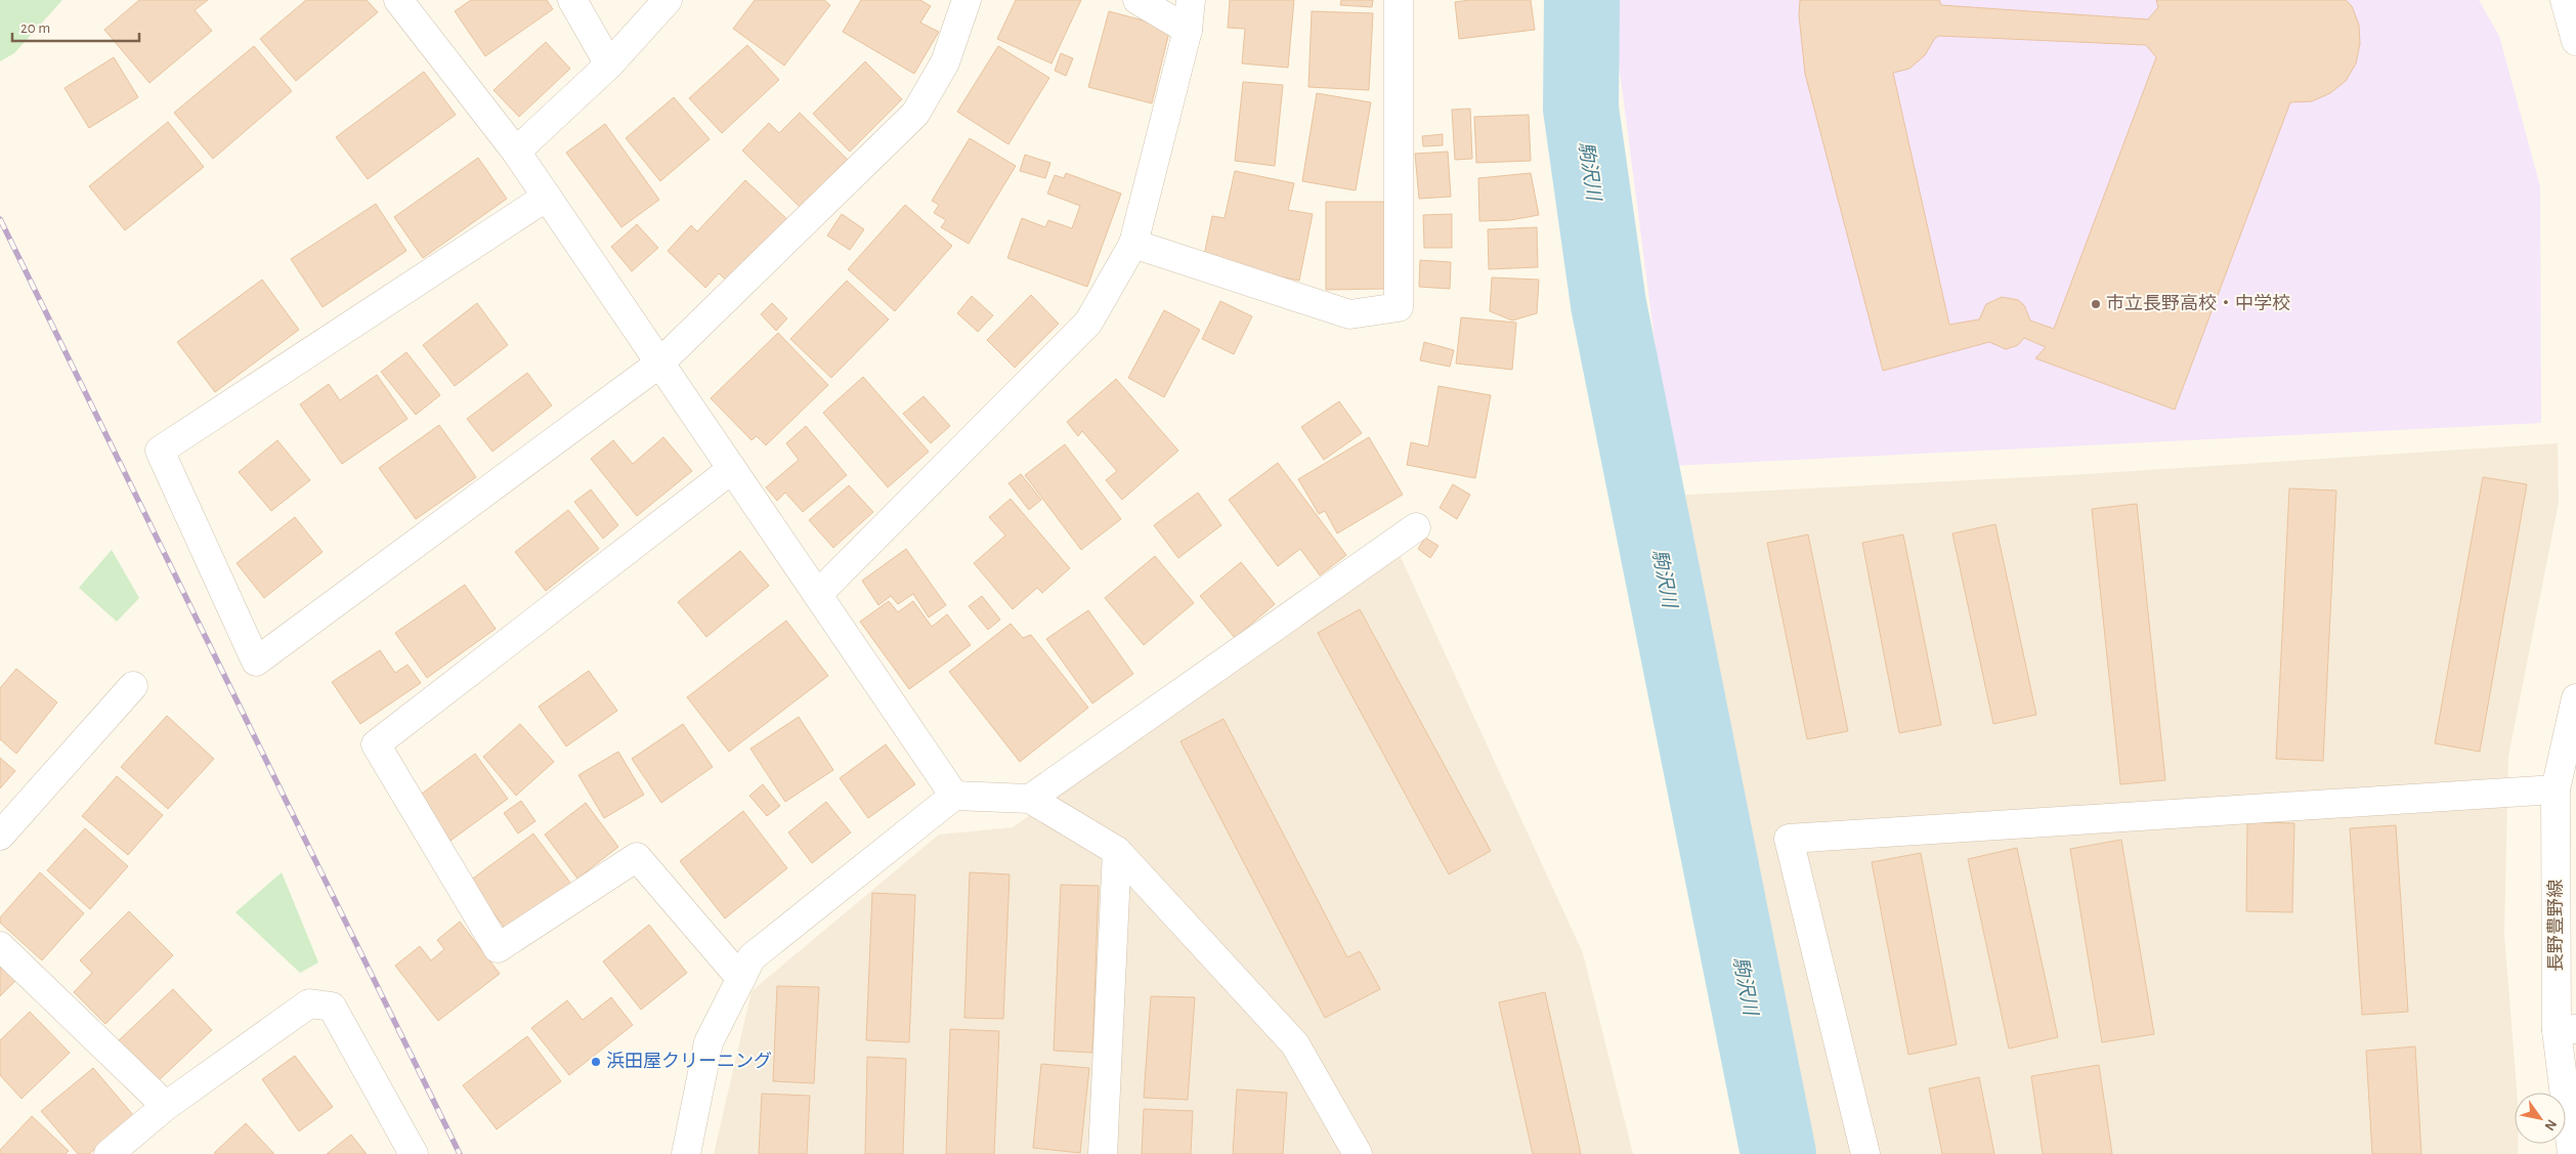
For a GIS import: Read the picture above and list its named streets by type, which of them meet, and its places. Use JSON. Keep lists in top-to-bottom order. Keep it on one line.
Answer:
{"streets":{"street":["長野豊野線"]},"water":["駒沢川"],"places":["市立長野高校・中学校","浜田屋クリーニング"],"scale_bar":"20 m","north":"bottom right"}
